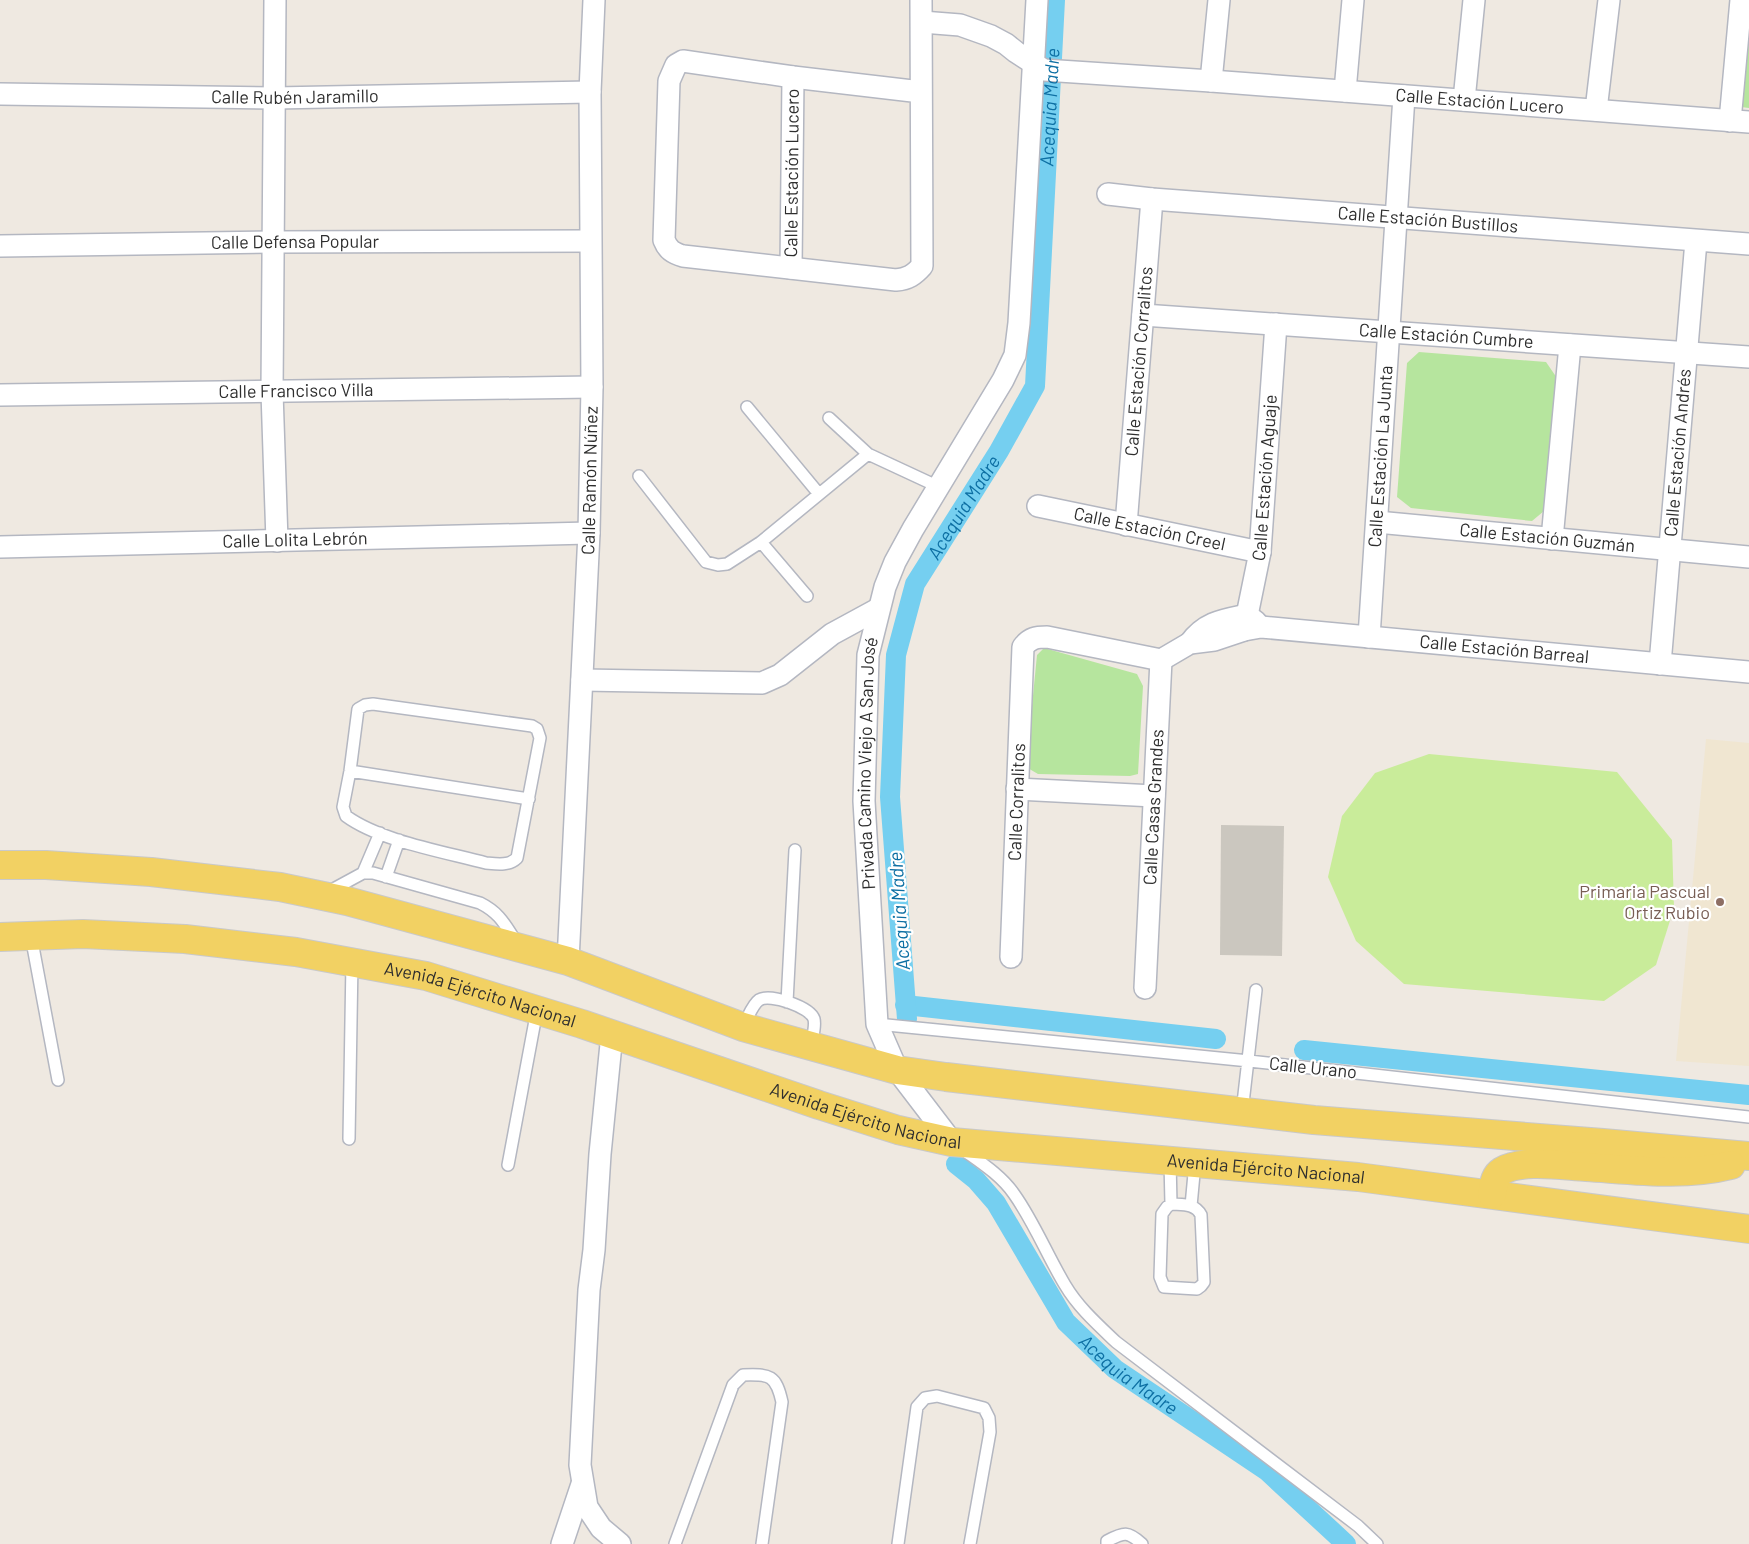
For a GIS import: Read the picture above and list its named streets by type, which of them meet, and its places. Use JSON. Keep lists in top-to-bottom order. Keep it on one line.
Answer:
{"streets":{"main road":["Avenida Ejército Nacional"],"street":["Calle Rubén Jaramillo","Calle Estación Lucero","Calle Estación Bustillos","Calle Defensa Popular","Calle Estación Cumbre","Calle Estación Corralitos","Calle Francisco Villa","Calle Estación Andrés","Calle Estación La Junta","Calle Estación Aguaje","Calle Ramón Núñez","Calle Estación Creel","Calle Estación Guzmán","Calle Lolita Lebrón","Calle Estación Barreal","Privada Camino Viejo A San José","Calle Corralitos","Calle Casas Grandes"],"lane":["Calle Urano"]},"crossings":[["Calle Rubén Jaramillo","Calle Ramón Núñez"],["Calle Estación Lucero","Calle Estación La Junta"],["Calle Estación Lucero","Privada Camino Viejo A San José"],["Calle Estación Bustillos","Calle Estación Corralitos"],["Calle Estación Bustillos","Calle Estación Andrés"],["Calle Estación Bustillos","Calle Estación La Junta"],["Calle Defensa Popular","Calle Ramón Núñez"],["Calle Estación Cumbre","Calle Estación Corralitos"],["Calle Estación Cumbre","Calle Estación Andrés"],["Calle Estación Cumbre","Calle Estación La Junta"],["Calle Estación Cumbre","Calle Estación Aguaje"],["Calle Estación Corralitos","Calle Estación Creel"],["Calle Francisco Villa","Calle Ramón Núñez"],["Calle Estación Andrés","Calle Estación Guzmán"],["Calle Estación Andrés","Calle Estación Barreal"],["Calle Estación La Junta","Calle Estación Guzmán"],["Calle Estación La Junta","Calle Estación Barreal"],["Calle Estación Aguaje","Calle Estación Creel"],["Calle Estación Aguaje","Calle Estación Barreal"],["Calle Ramón Núñez","Calle Lolita Lebrón"],["Privada Camino Viejo A San José","Avenida Ejército Nacional"],["Privada Camino Viejo A San José","Calle Urano"],["Calle Corralitos","Calle Casas Grandes"]],"water":["Acequia Madre"],"places":["Primaria Pascual Ortiz Rubio"]}
